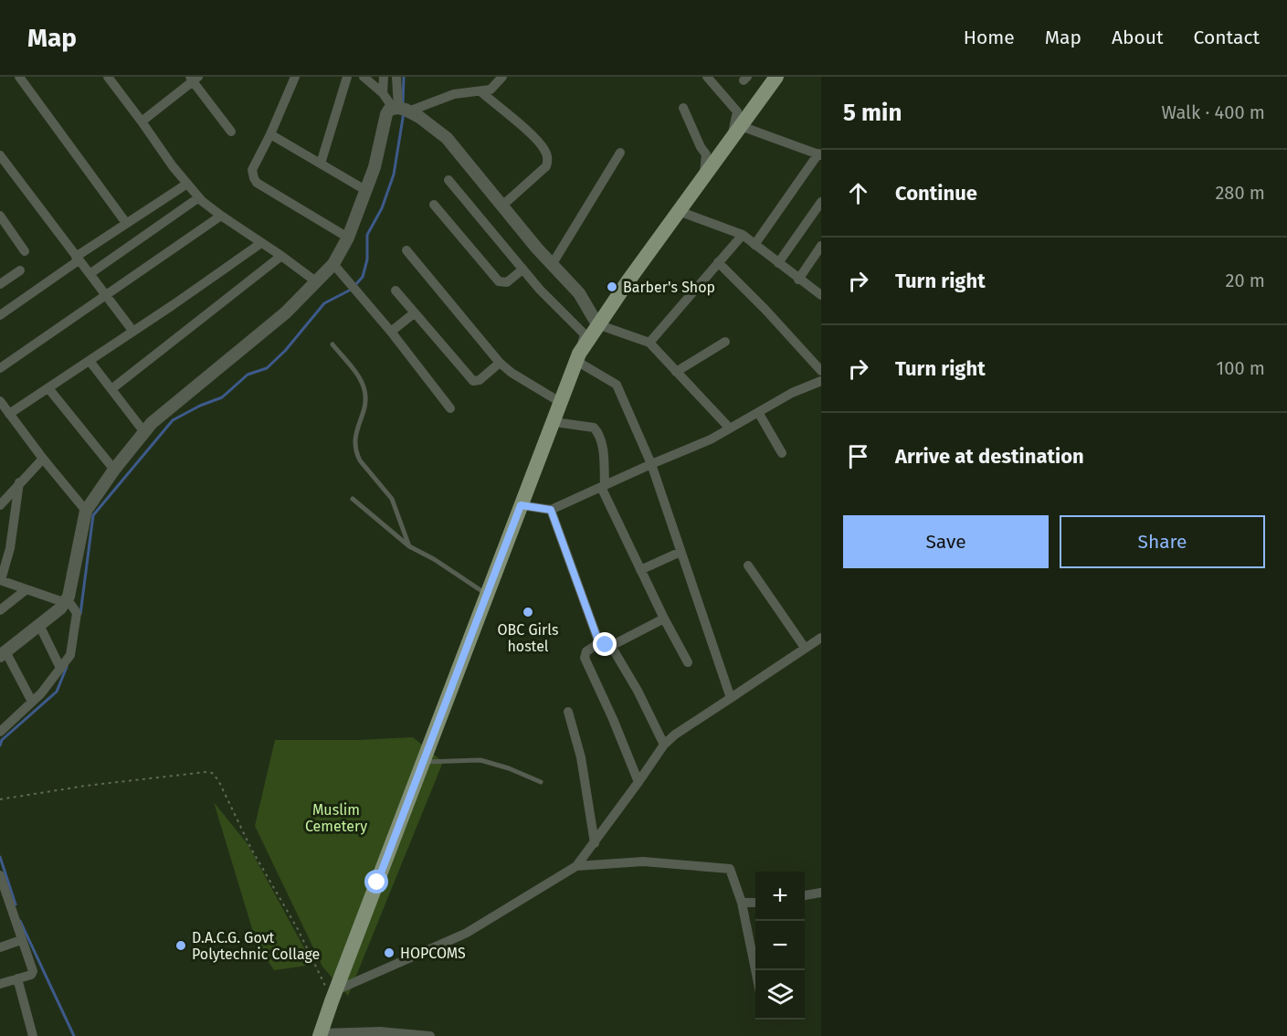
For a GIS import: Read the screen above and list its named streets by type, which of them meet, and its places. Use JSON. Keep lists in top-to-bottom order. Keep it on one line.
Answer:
{"parks":["Muslim Cemetery"],"places":["Barber's Shop","OBC Girls hostel","D.A.C.G. Govt Polytechnic Collage","HOPCOMS"],"page":{"header":"Map","nav":["Home","Map","About","Contact"],"heading":["5 min","Walk · 400 m"],"list":[["Continue","280 m"],["Turn right","20 m"],["Turn right","100 m"],"Arrive at destination"],"buttons":["Save","Share"],"map_buttons":["+","−"]}}
